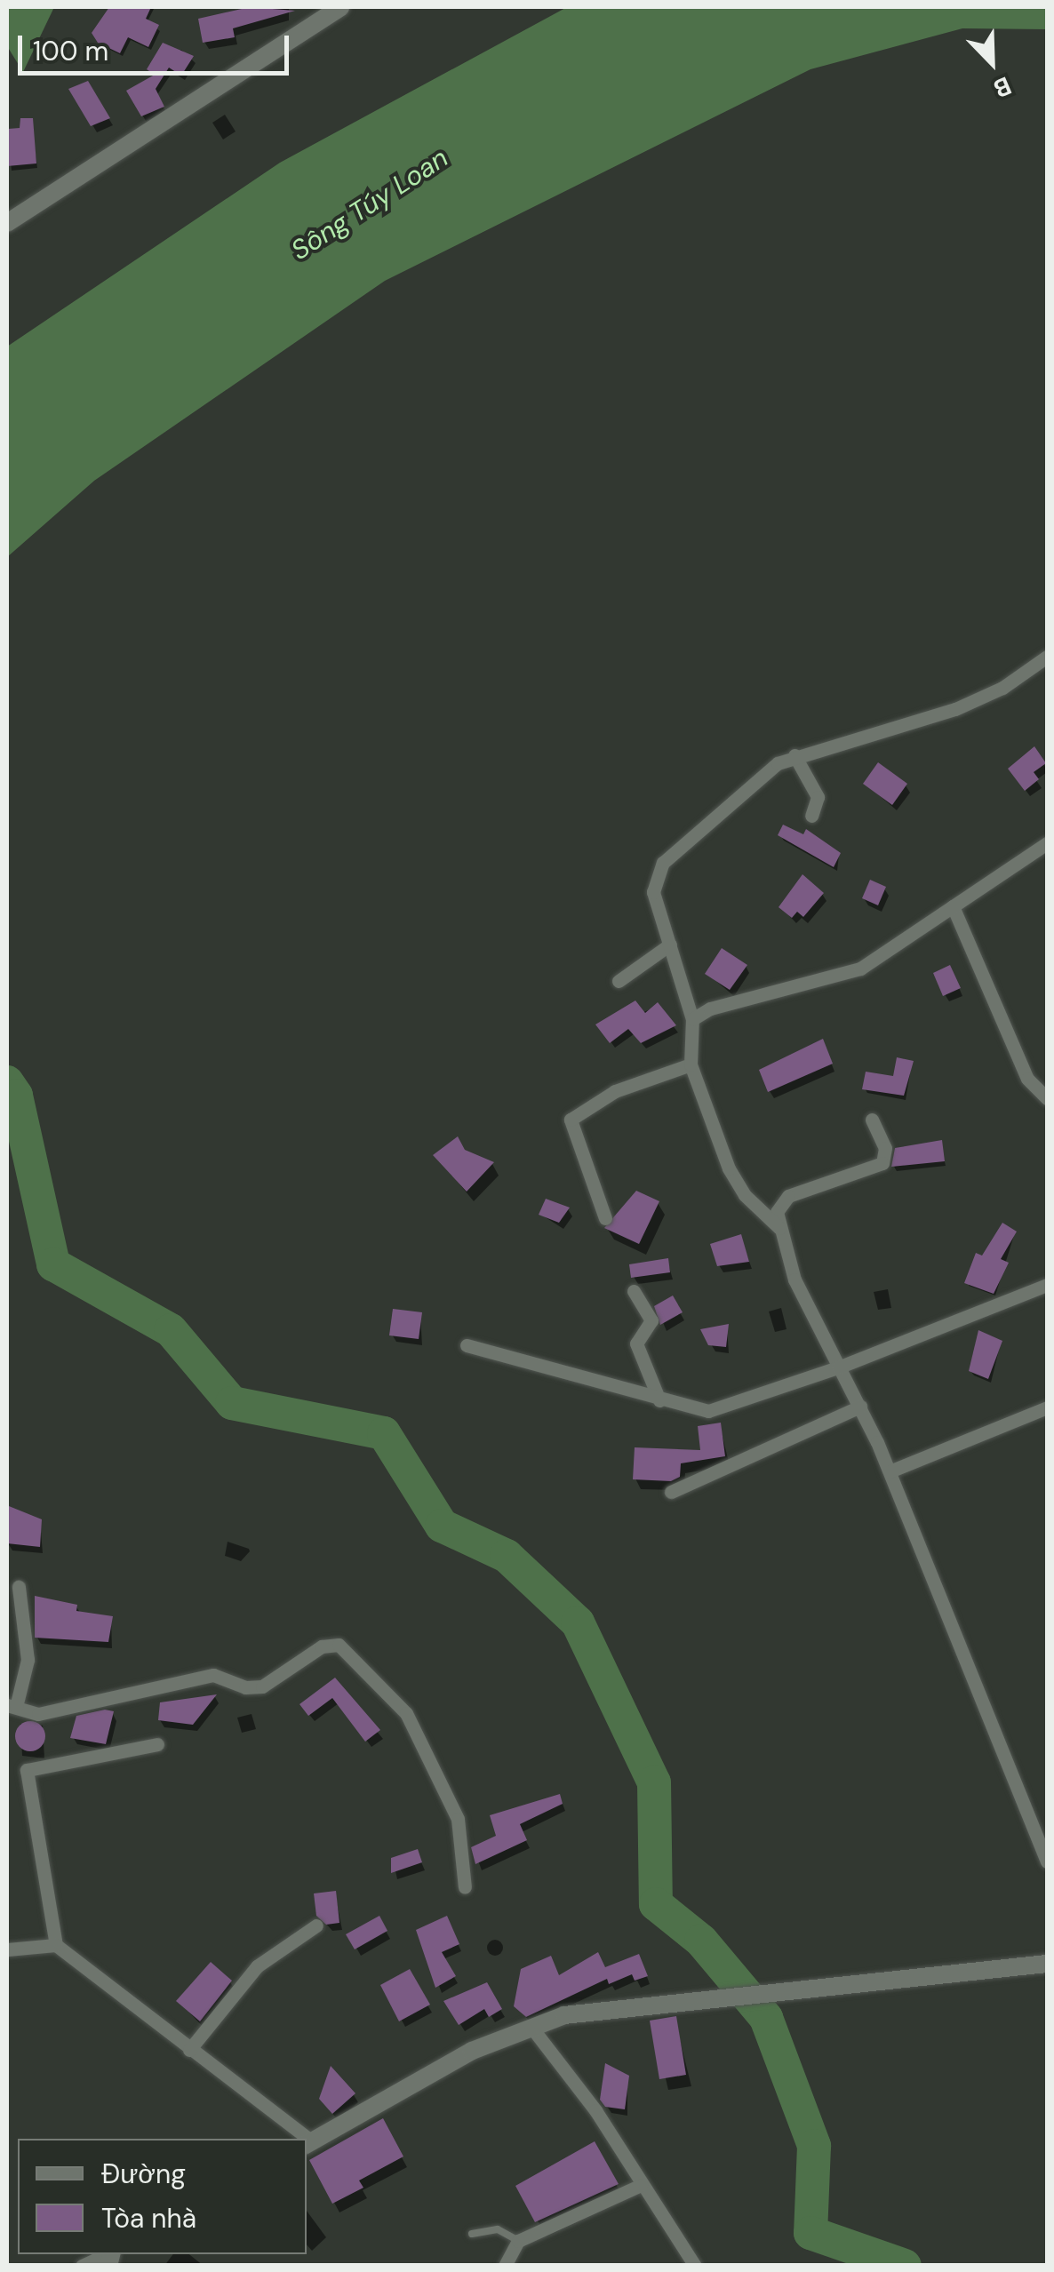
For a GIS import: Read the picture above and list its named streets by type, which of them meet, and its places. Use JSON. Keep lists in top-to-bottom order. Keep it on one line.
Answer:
{"water":["Sông Túy Loan"],"legend":["Đường","Tòa nhà"],"scale_bar":"100 m","north":"bottom right"}
